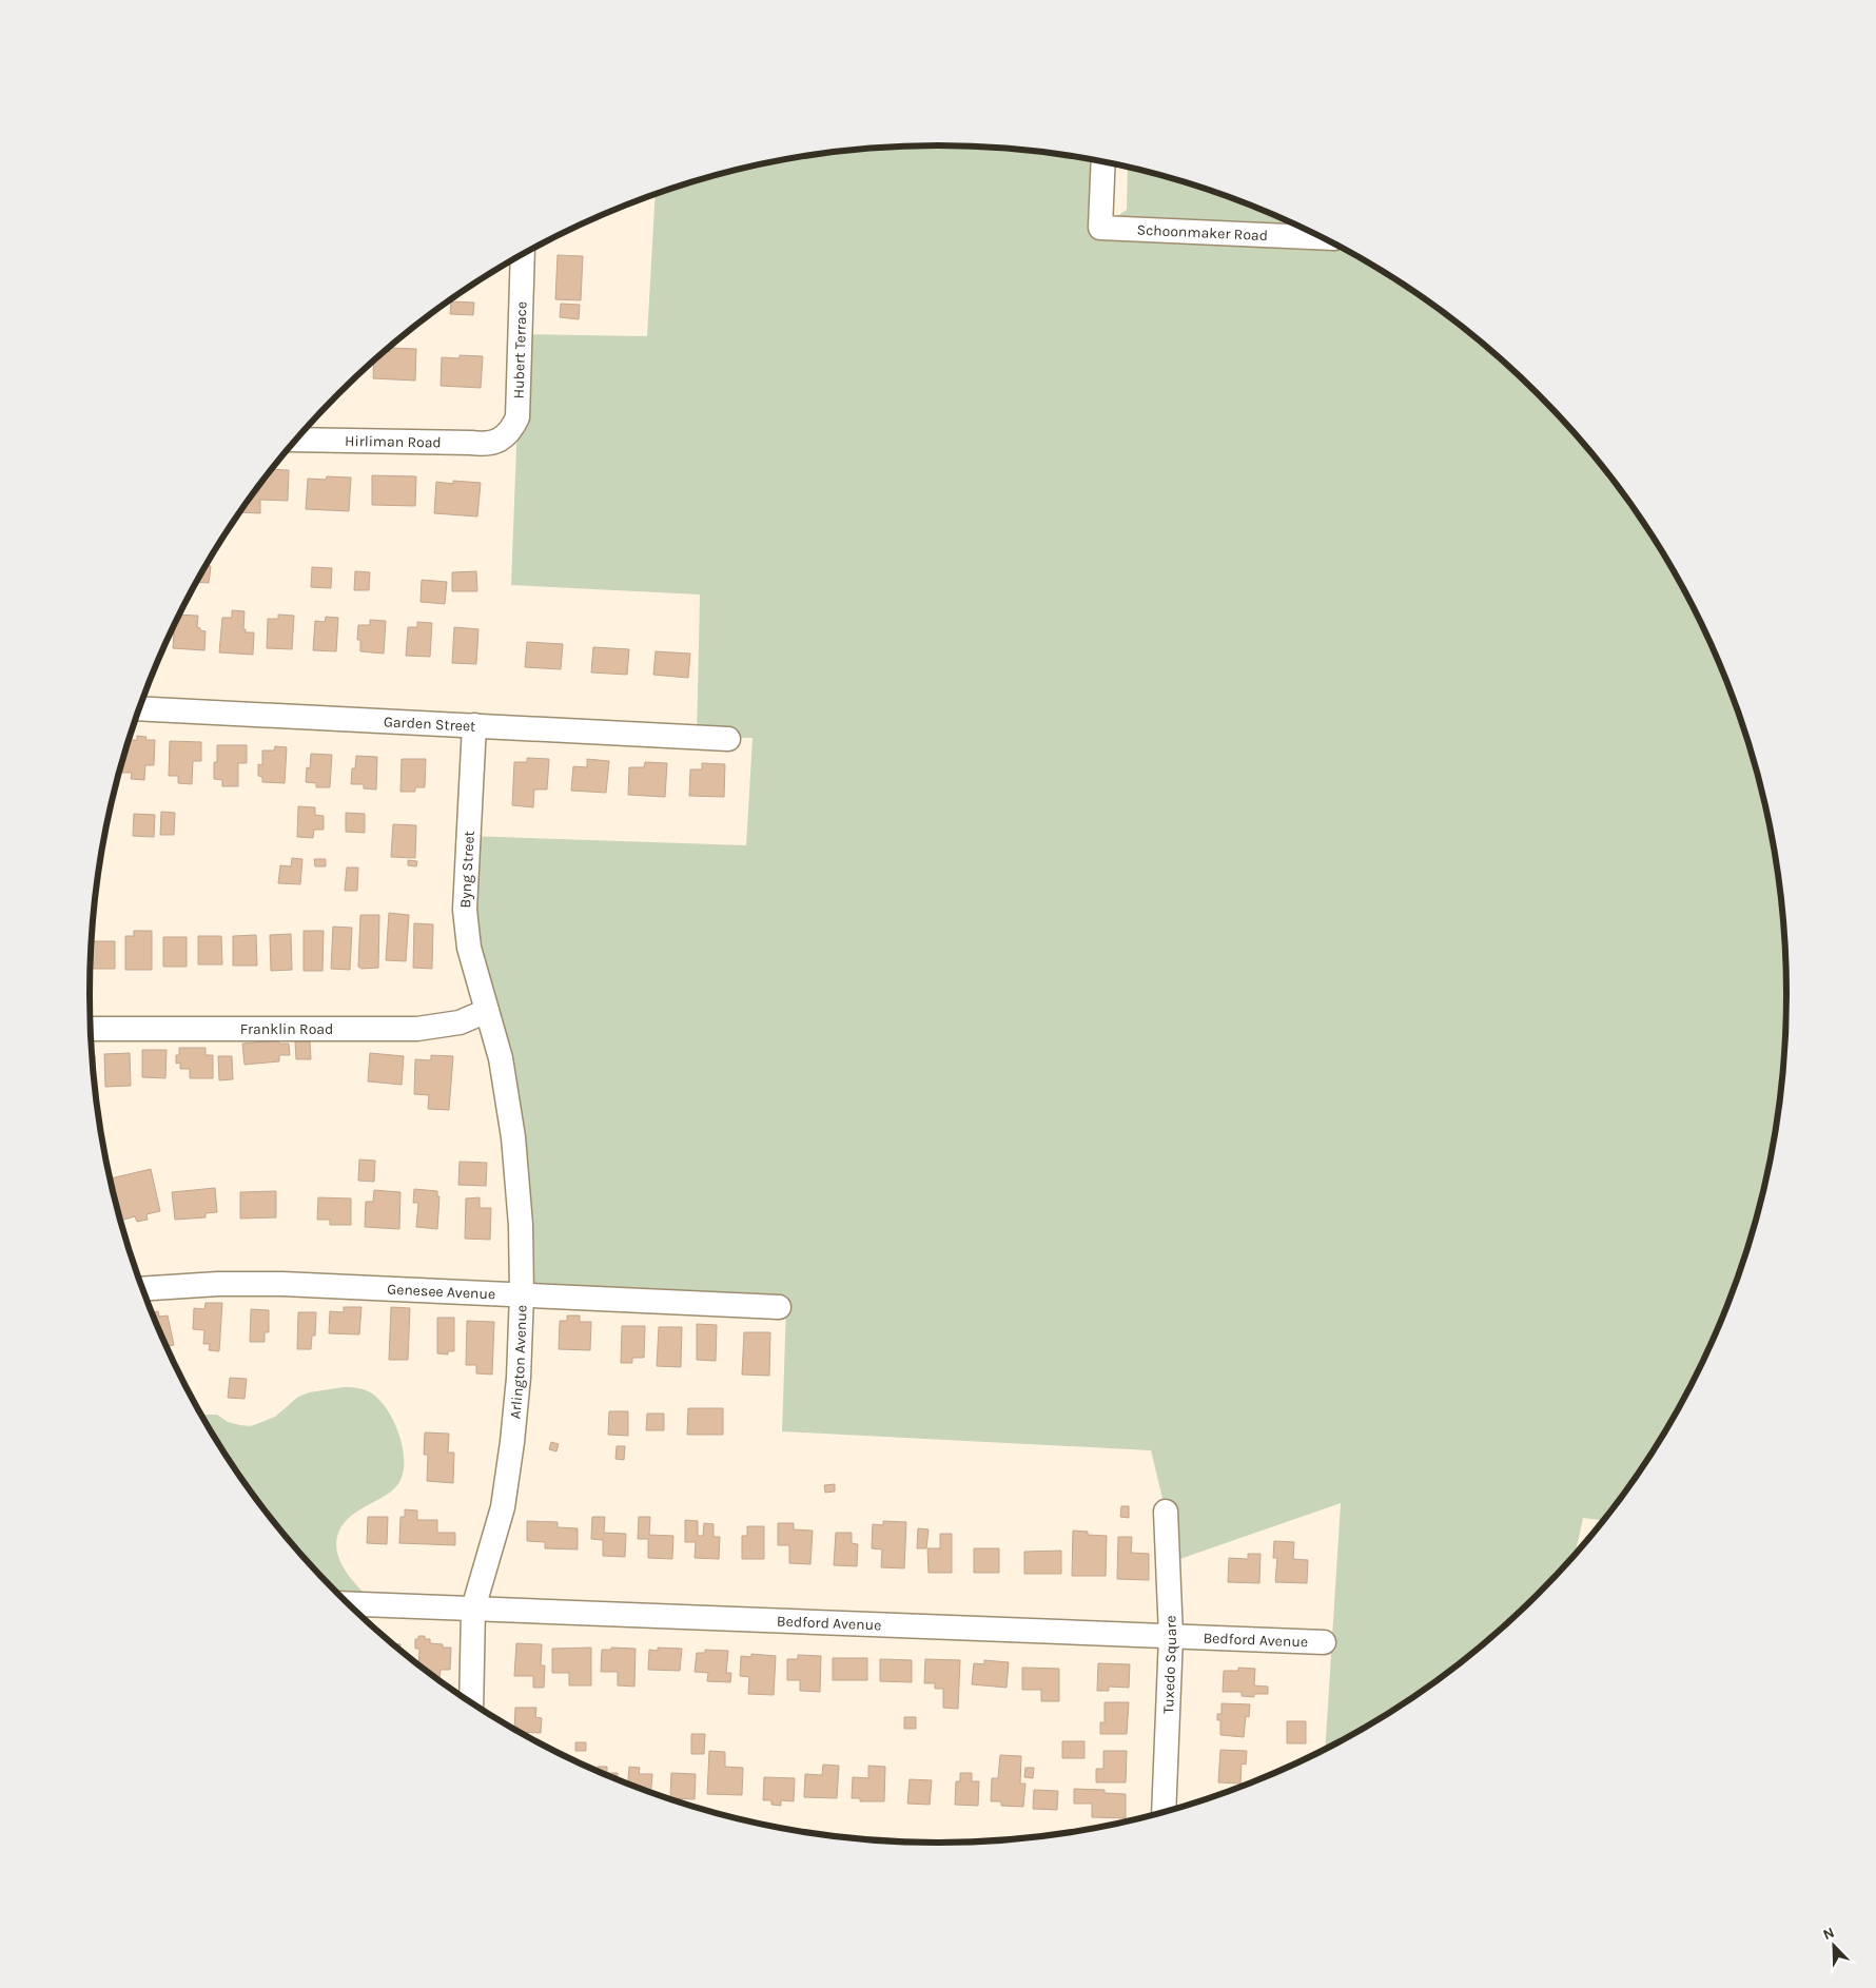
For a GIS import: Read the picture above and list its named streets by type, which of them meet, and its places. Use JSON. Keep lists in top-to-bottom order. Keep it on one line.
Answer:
{"streets":{"street":["Schoonmaker Road","Hubert Terrace","Hirliman Road","Garden Street","Byng Street","Franklin Road","Genesee Avenue","Arlington Avenue","Bedford Avenue","Tuxedo Square"]},"crossings":[["Hubert Terrace","Hirliman Road"],["Garden Street","Byng Street"],["Byng Street","Franklin Road"],["Byng Street","Arlington Avenue"],["Franklin Road","Arlington Avenue"],["Genesee Avenue","Arlington Avenue"],["Arlington Avenue","Bedford Avenue"],["Bedford Avenue","Tuxedo Square"]],"north":"top left"}
